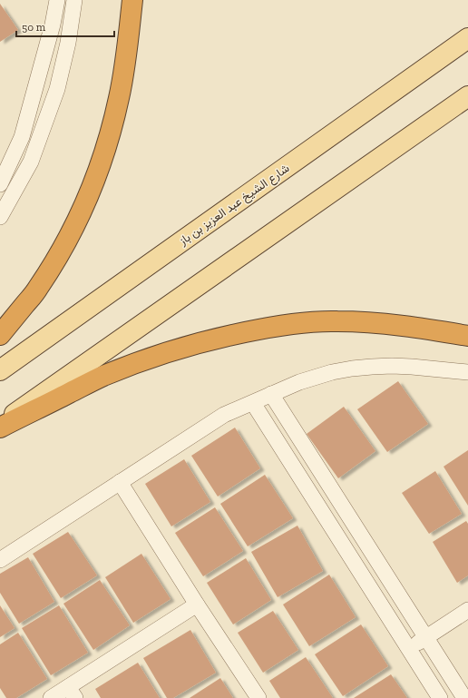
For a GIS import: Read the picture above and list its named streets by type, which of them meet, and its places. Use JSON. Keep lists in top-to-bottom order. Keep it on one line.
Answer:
{"streets":{"main road":["شارع الشيخ عبد العزيز بن باز"]},"scale_bar":"50 m"}
